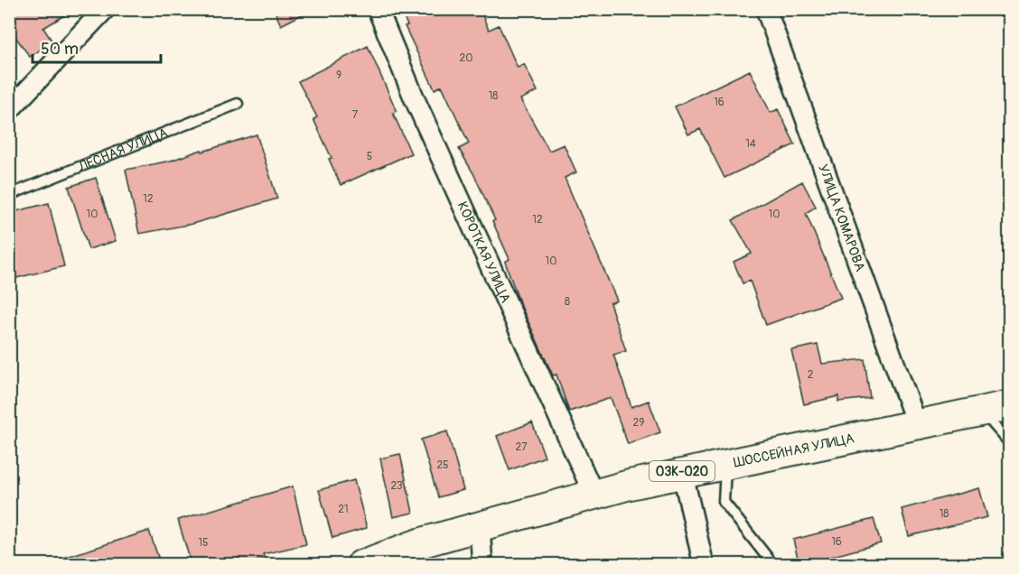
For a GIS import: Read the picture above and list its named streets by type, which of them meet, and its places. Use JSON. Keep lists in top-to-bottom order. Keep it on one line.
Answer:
{"streets":{"main road":["ШОССЕЙНАЯ УЛИЦА","03К-020"],"street":["УЛИЦА КОМАРОВА","КОРОТКАЯ УЛИЦА"],"lane":["ЛЕСНАЯ УЛИЦА"]},"crossings":[["УЛИЦА КОМАРОВА","ШОССЕЙНАЯ УЛИЦА"],["КОРОТКАЯ УЛИЦА","ШОССЕЙНАЯ УЛИЦА"]],"house_numbers":["20","9","18","16","7","14","5","12","10","10","12","10","8","2","29","27","25","23","21","18","16","15"],"scale_bar":"50 m"}
